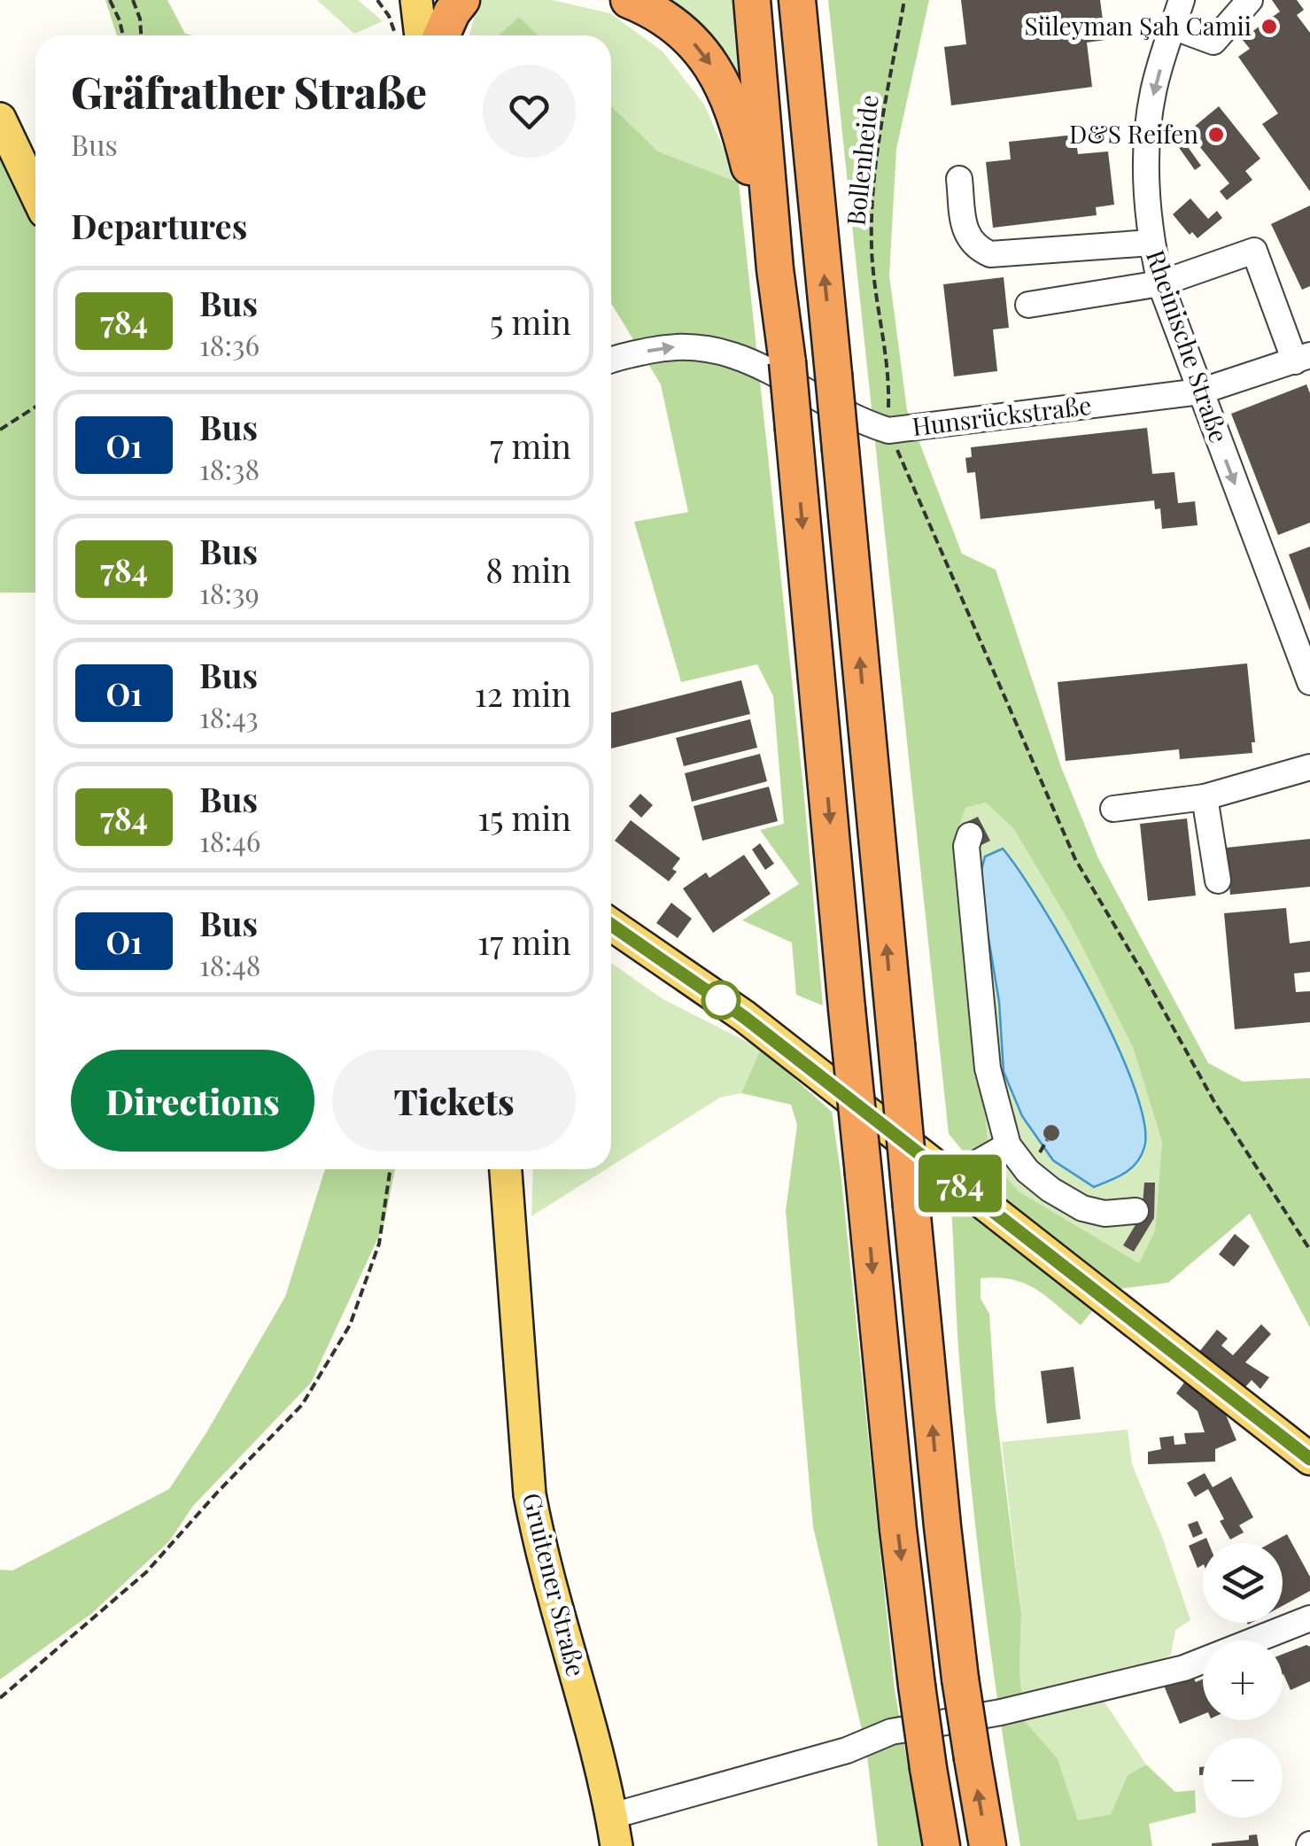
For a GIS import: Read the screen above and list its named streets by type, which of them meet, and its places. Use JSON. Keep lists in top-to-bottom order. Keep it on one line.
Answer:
{"streets":{"main road":["Gruitener Straße"],"street":["Rheinische Straße","Hunsrückstraße"],"path":["Bollenheide"]},"crossings":[["Bollenheide","Hunsrückstraße"],["Rheinische Straße","Hunsrückstraße"]],"one_way":["Rheinische Straße","Hunsrückstraße"],"places":["Süleyman Şah Camii","D&S Reifen"],"lines":["bus line 784"],"page":{"on_map":"784","heading":[["Gräfrather Straße","Bus"],"Departures"],"list":[{"mark":"784","name":"Bus","note":"18:36","value":"5 min"},{"mark":"O1","name":"Bus","note":"18:38","value":"7 min"},{"mark":"784","name":"Bus","note":"18:39","value":"8 min"},{"mark":"O1","name":"Bus","note":"18:43","value":"12 min"},{"mark":"784","name":"Bus","note":"18:46","value":"15 min"},{"mark":"O1","name":"Bus","note":"18:48","value":"17 min"}],"buttons":["Directions","Tickets"],"map_buttons":["+","−"]}}
